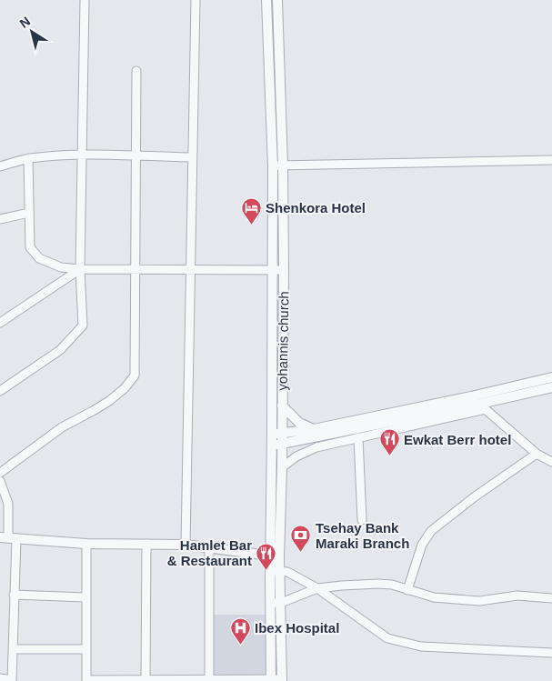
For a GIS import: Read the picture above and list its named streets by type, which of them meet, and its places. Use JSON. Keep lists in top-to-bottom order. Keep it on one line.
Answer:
{"streets":{"street":["yohannis church"]},"places":{"hotel":["Shenkora Hotel"],"restaurant":["Ewkat Berr hotel","Hamlet Bar & Restaurant"],"bank":["Tsehay Bank Maraki Branch"],"hospital":["Ibex Hospital"]},"north":"top left"}
